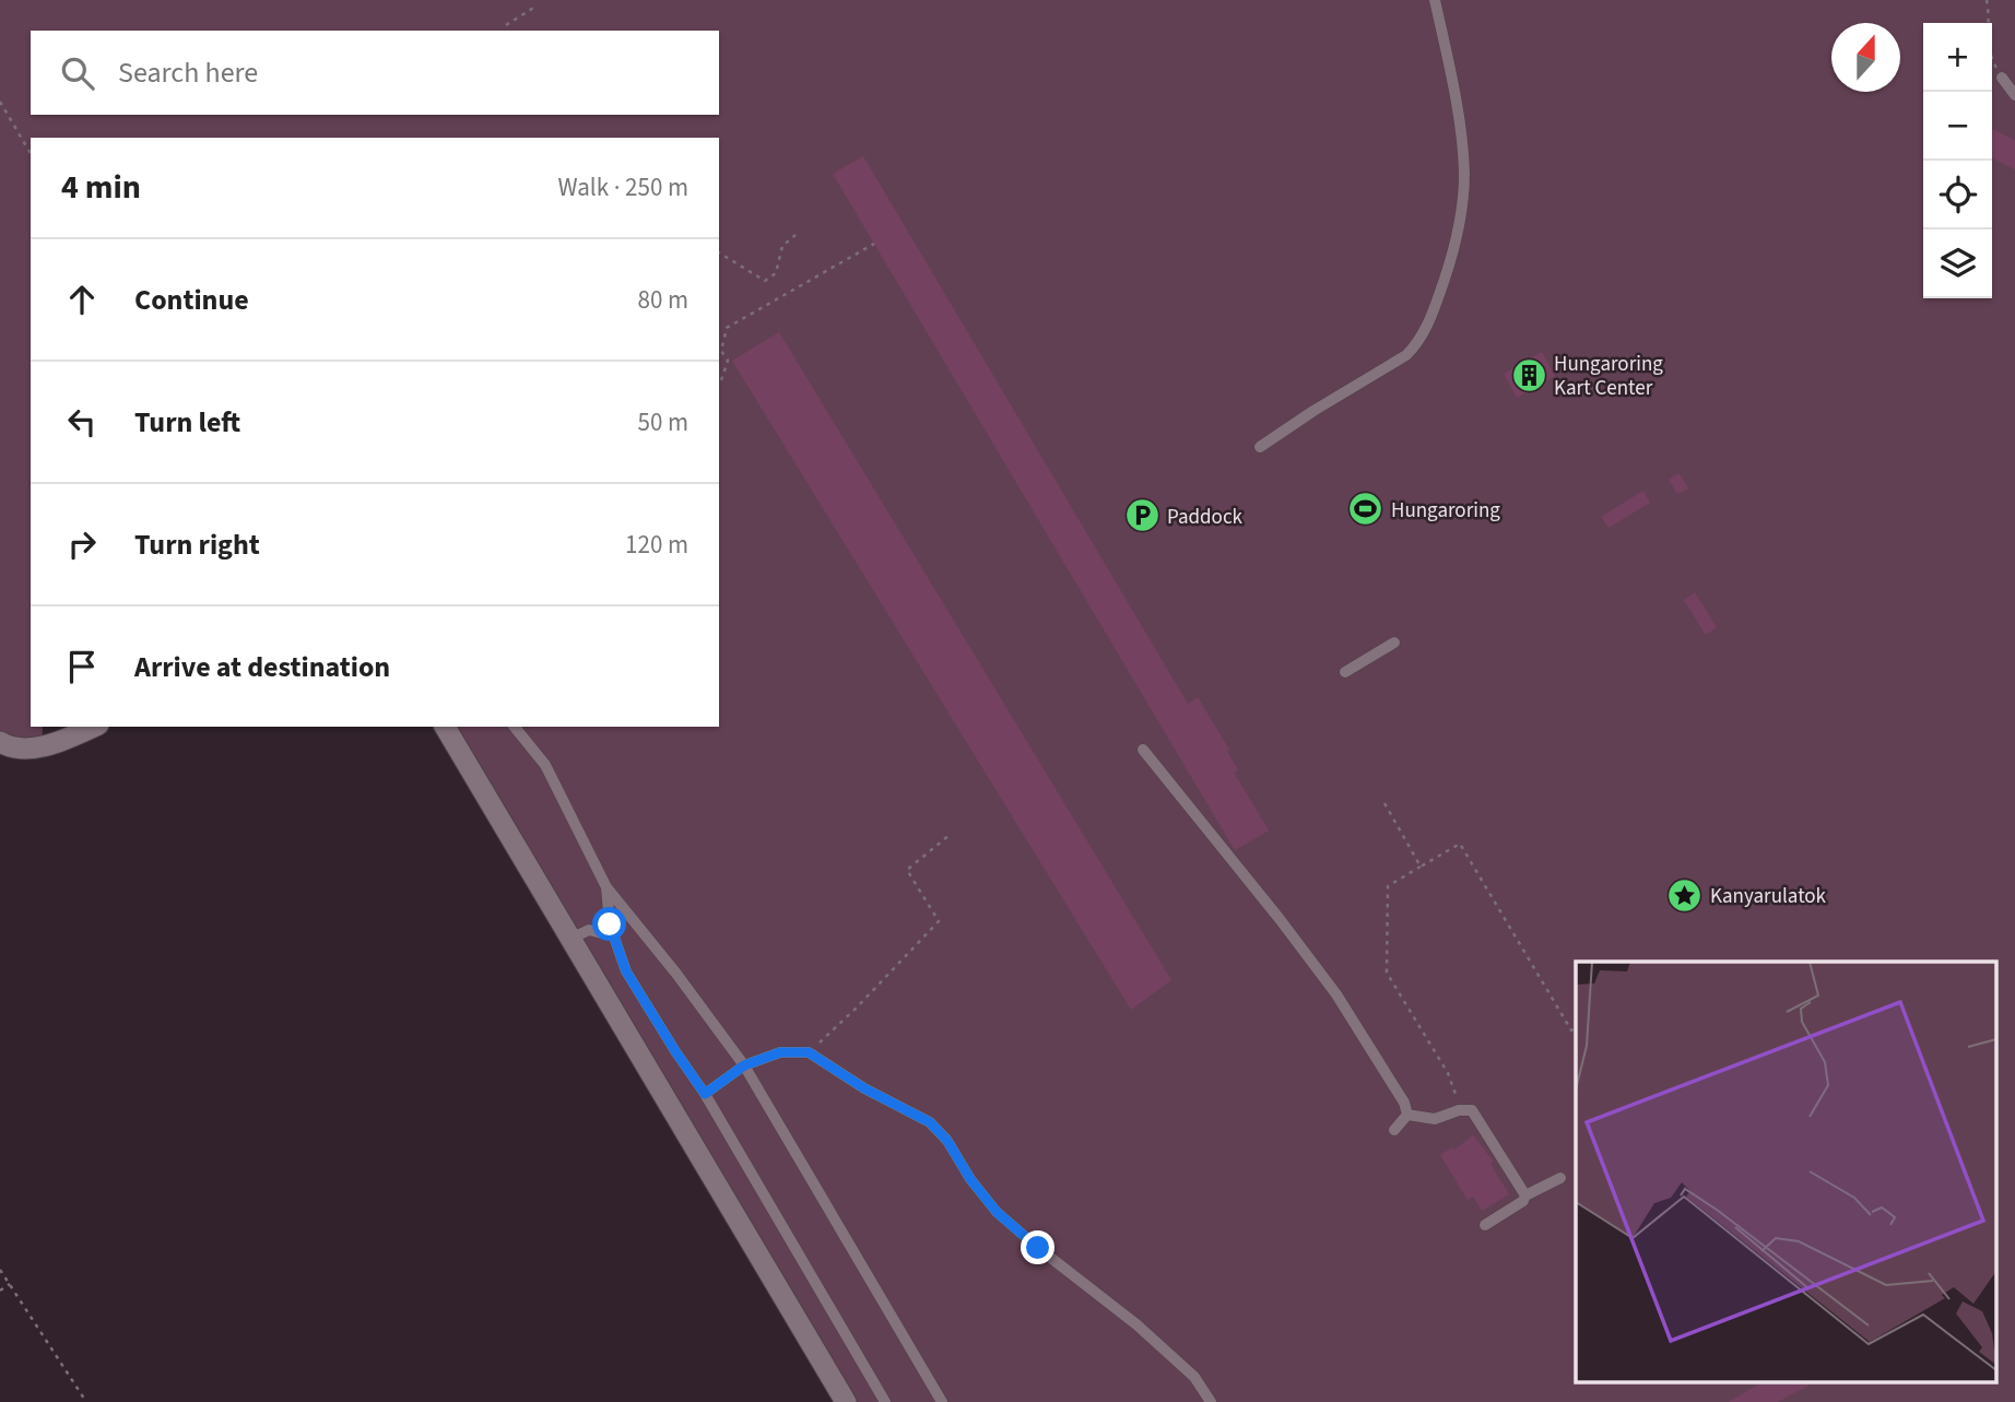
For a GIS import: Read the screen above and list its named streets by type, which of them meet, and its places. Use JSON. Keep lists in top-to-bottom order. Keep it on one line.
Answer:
{"places":{"building":["Hungaroring Kart Center"],"sports":["Hungaroring"],"parking":["Paddock"],"place":["Kanyarulatok"]},"north":"top","page":{"map_buttons":["+","−"],"search":"Search here","heading":["4 min","Walk · 250 m"],"list":[["Continue","80 m"],["Turn left","50 m"],["Turn right","120 m"],"Arrive at destination"]}}
